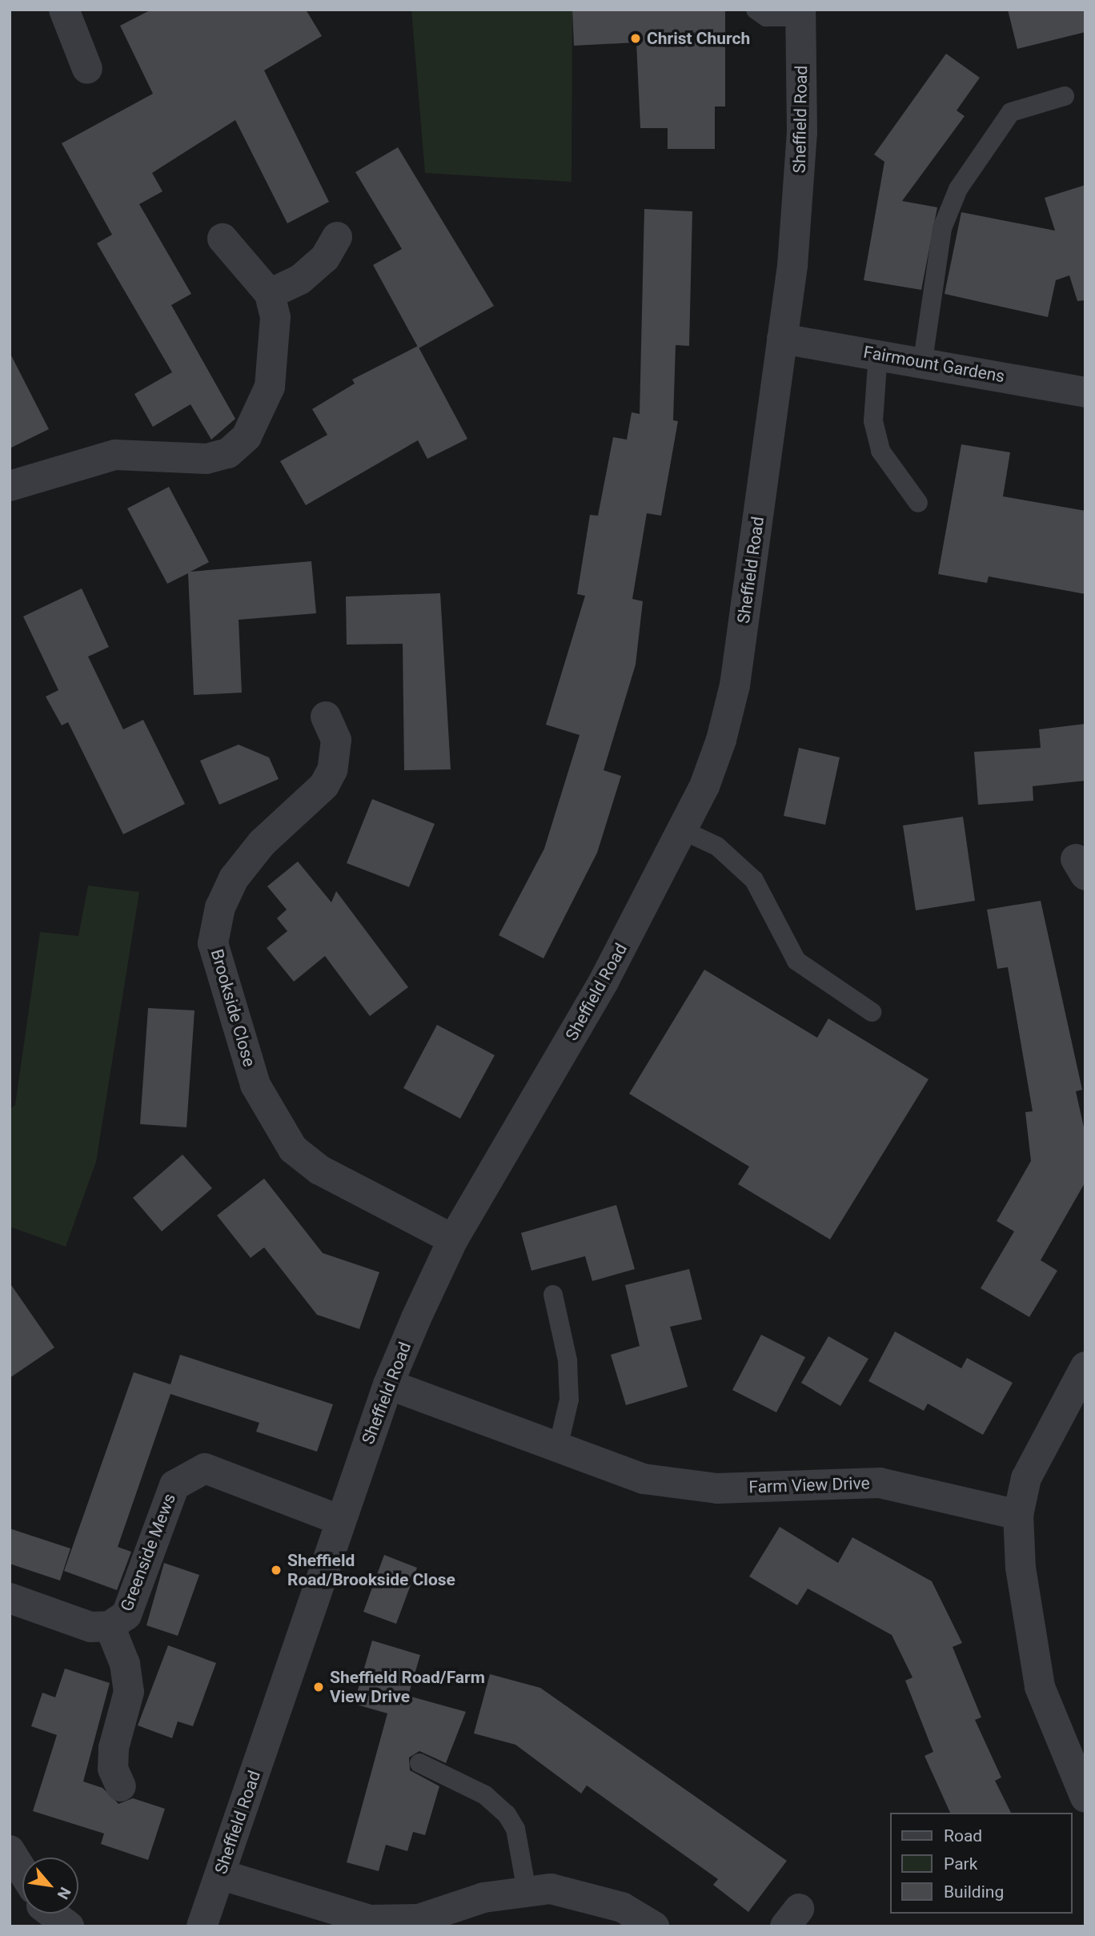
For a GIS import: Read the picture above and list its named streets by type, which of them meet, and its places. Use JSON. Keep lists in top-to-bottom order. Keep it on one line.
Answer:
{"streets":{"street":["Sheffield Road","Fairmount Gardens","Brookside Close","Farm View Drive","Greenside Mews"]},"crossings":[["Sheffield Road","Fairmount Gardens"],["Sheffield Road","Brookside Close"],["Sheffield Road","Farm View Drive"],["Sheffield Road","Greenside Mews"]],"places":["Christ Church","Sheffield Road/Brookside Close","Sheffield Road/Farm View Drive"],"legend":["Road","Park","Building"],"north":"bottom right"}
